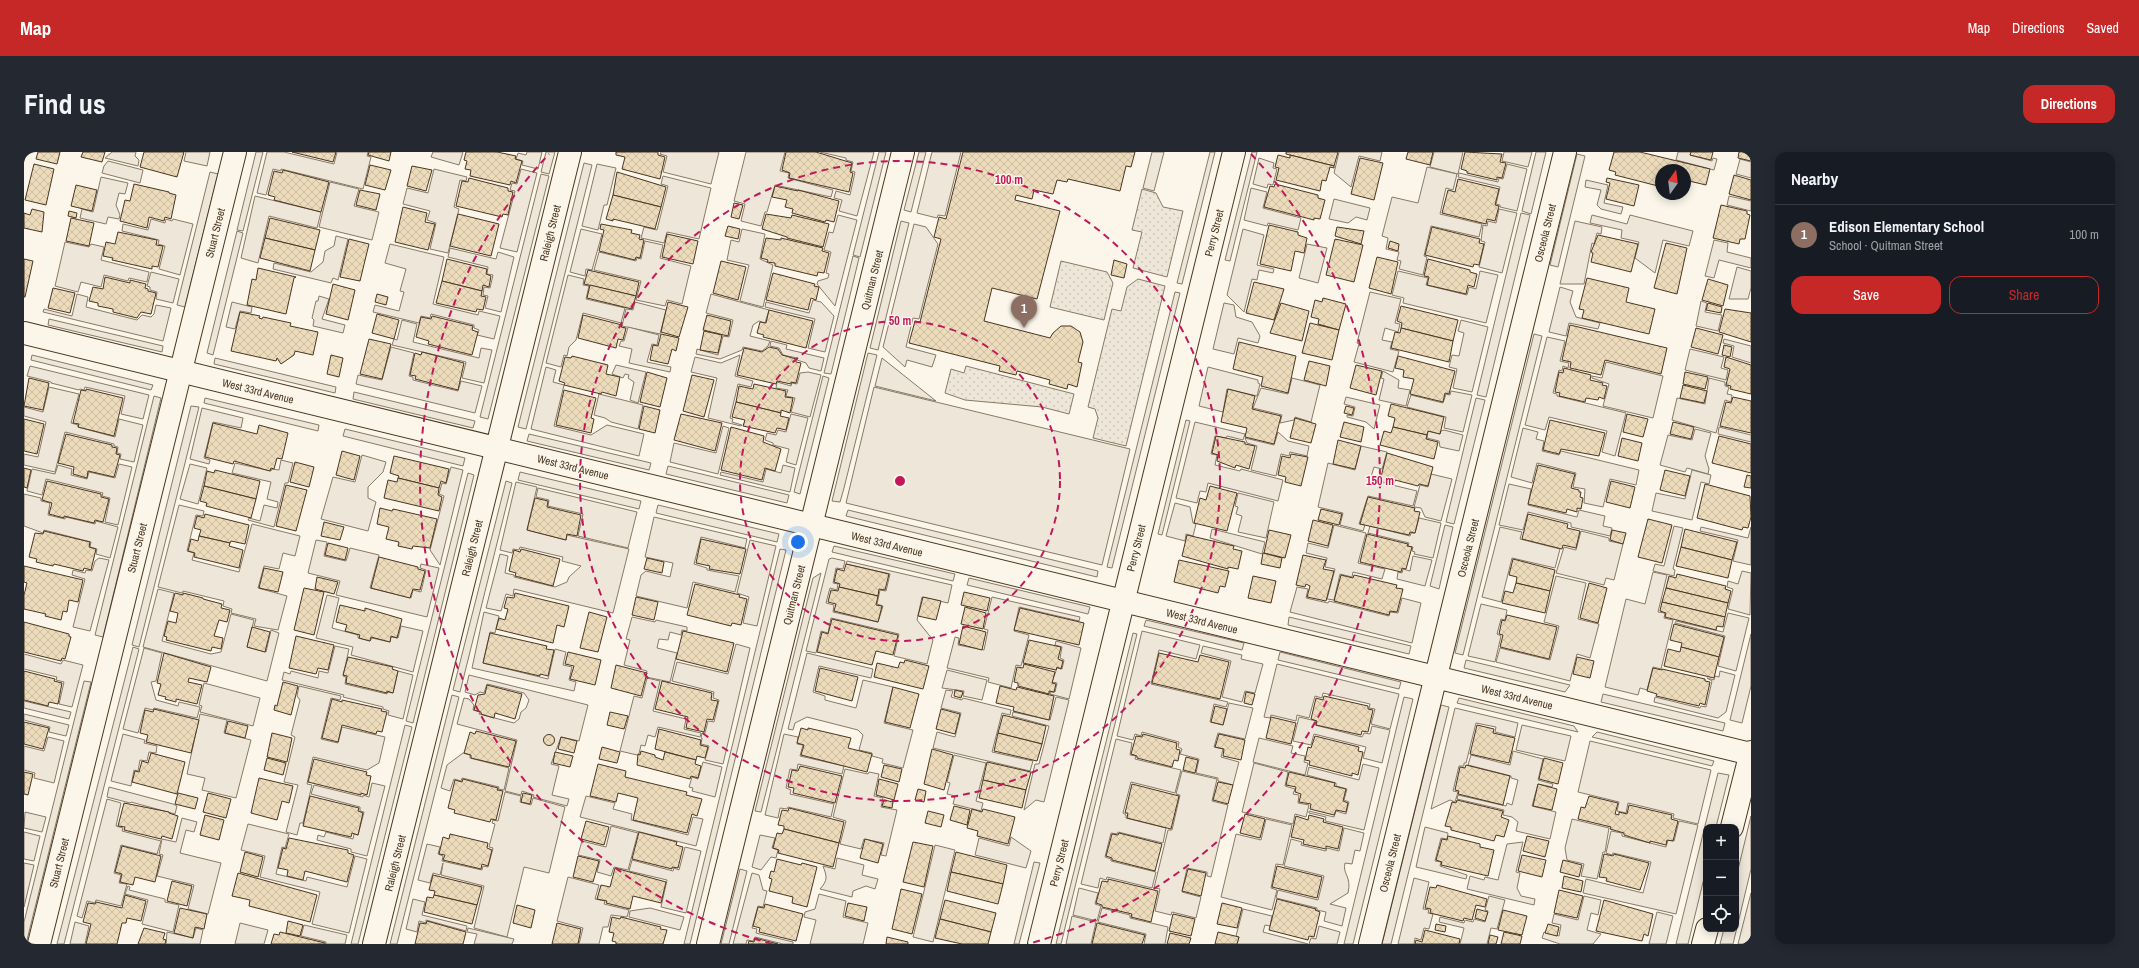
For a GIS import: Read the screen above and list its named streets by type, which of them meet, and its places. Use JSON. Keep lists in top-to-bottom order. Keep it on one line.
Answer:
{"streets":{"street":["Stuart Street","Raleigh Street","Perry Street","Osceola Street","Quitman Street","West 33rd Avenue"]},"crossings":[["Stuart Street","West 33rd Avenue"],["Raleigh Street","West 33rd Avenue"],["Perry Street","West 33rd Avenue"],["Osceola Street","West 33rd Avenue"],["Quitman Street","West 33rd Avenue"]],"north":"top","page":{"header":"Map","nav":["Map","Directions","Saved"],"title":"Find us","buttons":["Directions",["Save","Share"]],"heading":"Nearby","list":[{"mark":"1","name":"Edison Elementary School","note":"School · Quitman Street","value":"100 m"}],"pins":"1","map_buttons":["+","−"]},"rings":["100 m","50 m","150 m"]}
